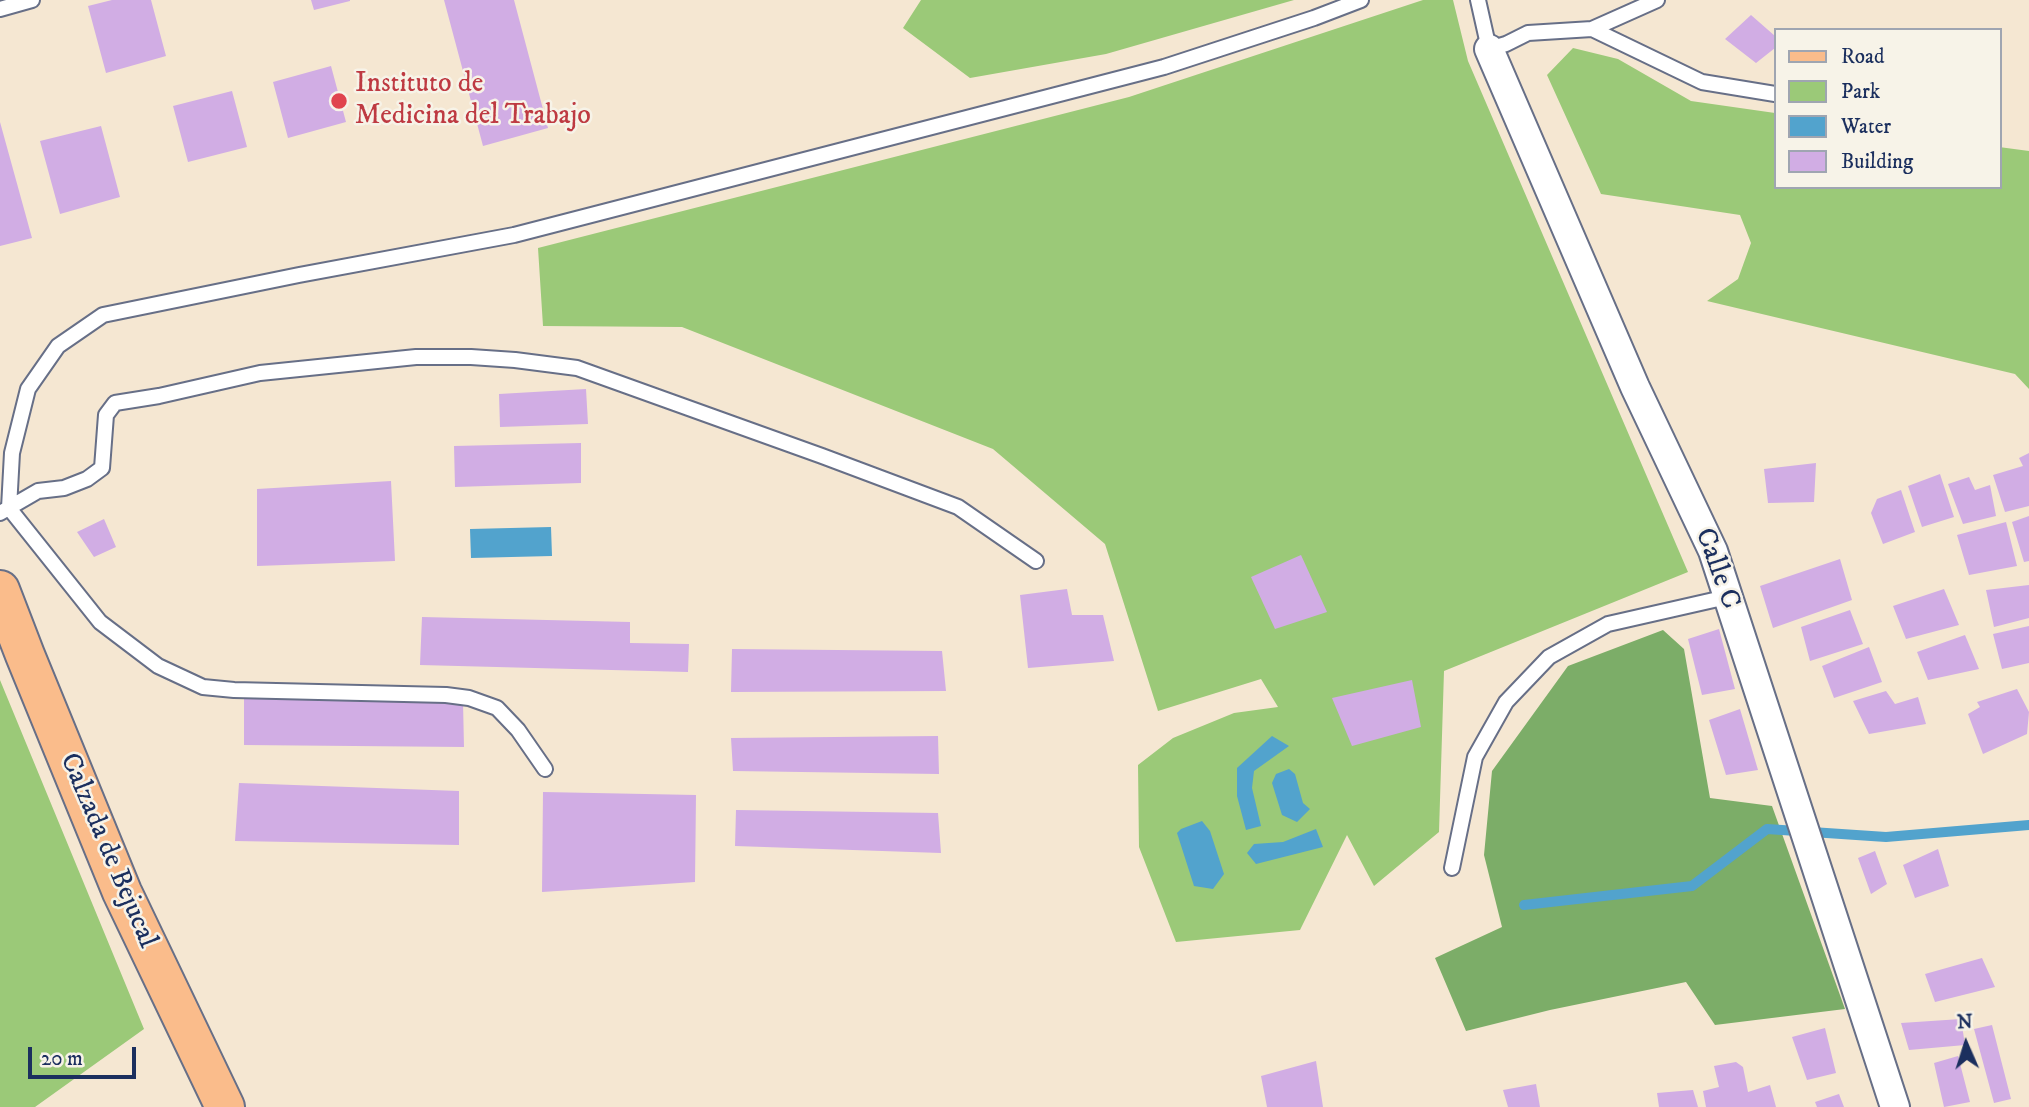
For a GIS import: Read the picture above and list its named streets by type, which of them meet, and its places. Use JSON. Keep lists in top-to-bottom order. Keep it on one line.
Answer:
{"streets":{"main road":["Calzada de Bejucal"],"street":["Calle C"]},"places":["Instituto de Medicina del Trabajo"],"legend":["Road","Park","Water","Building"],"scale_bar":"20 m","north":"top"}
